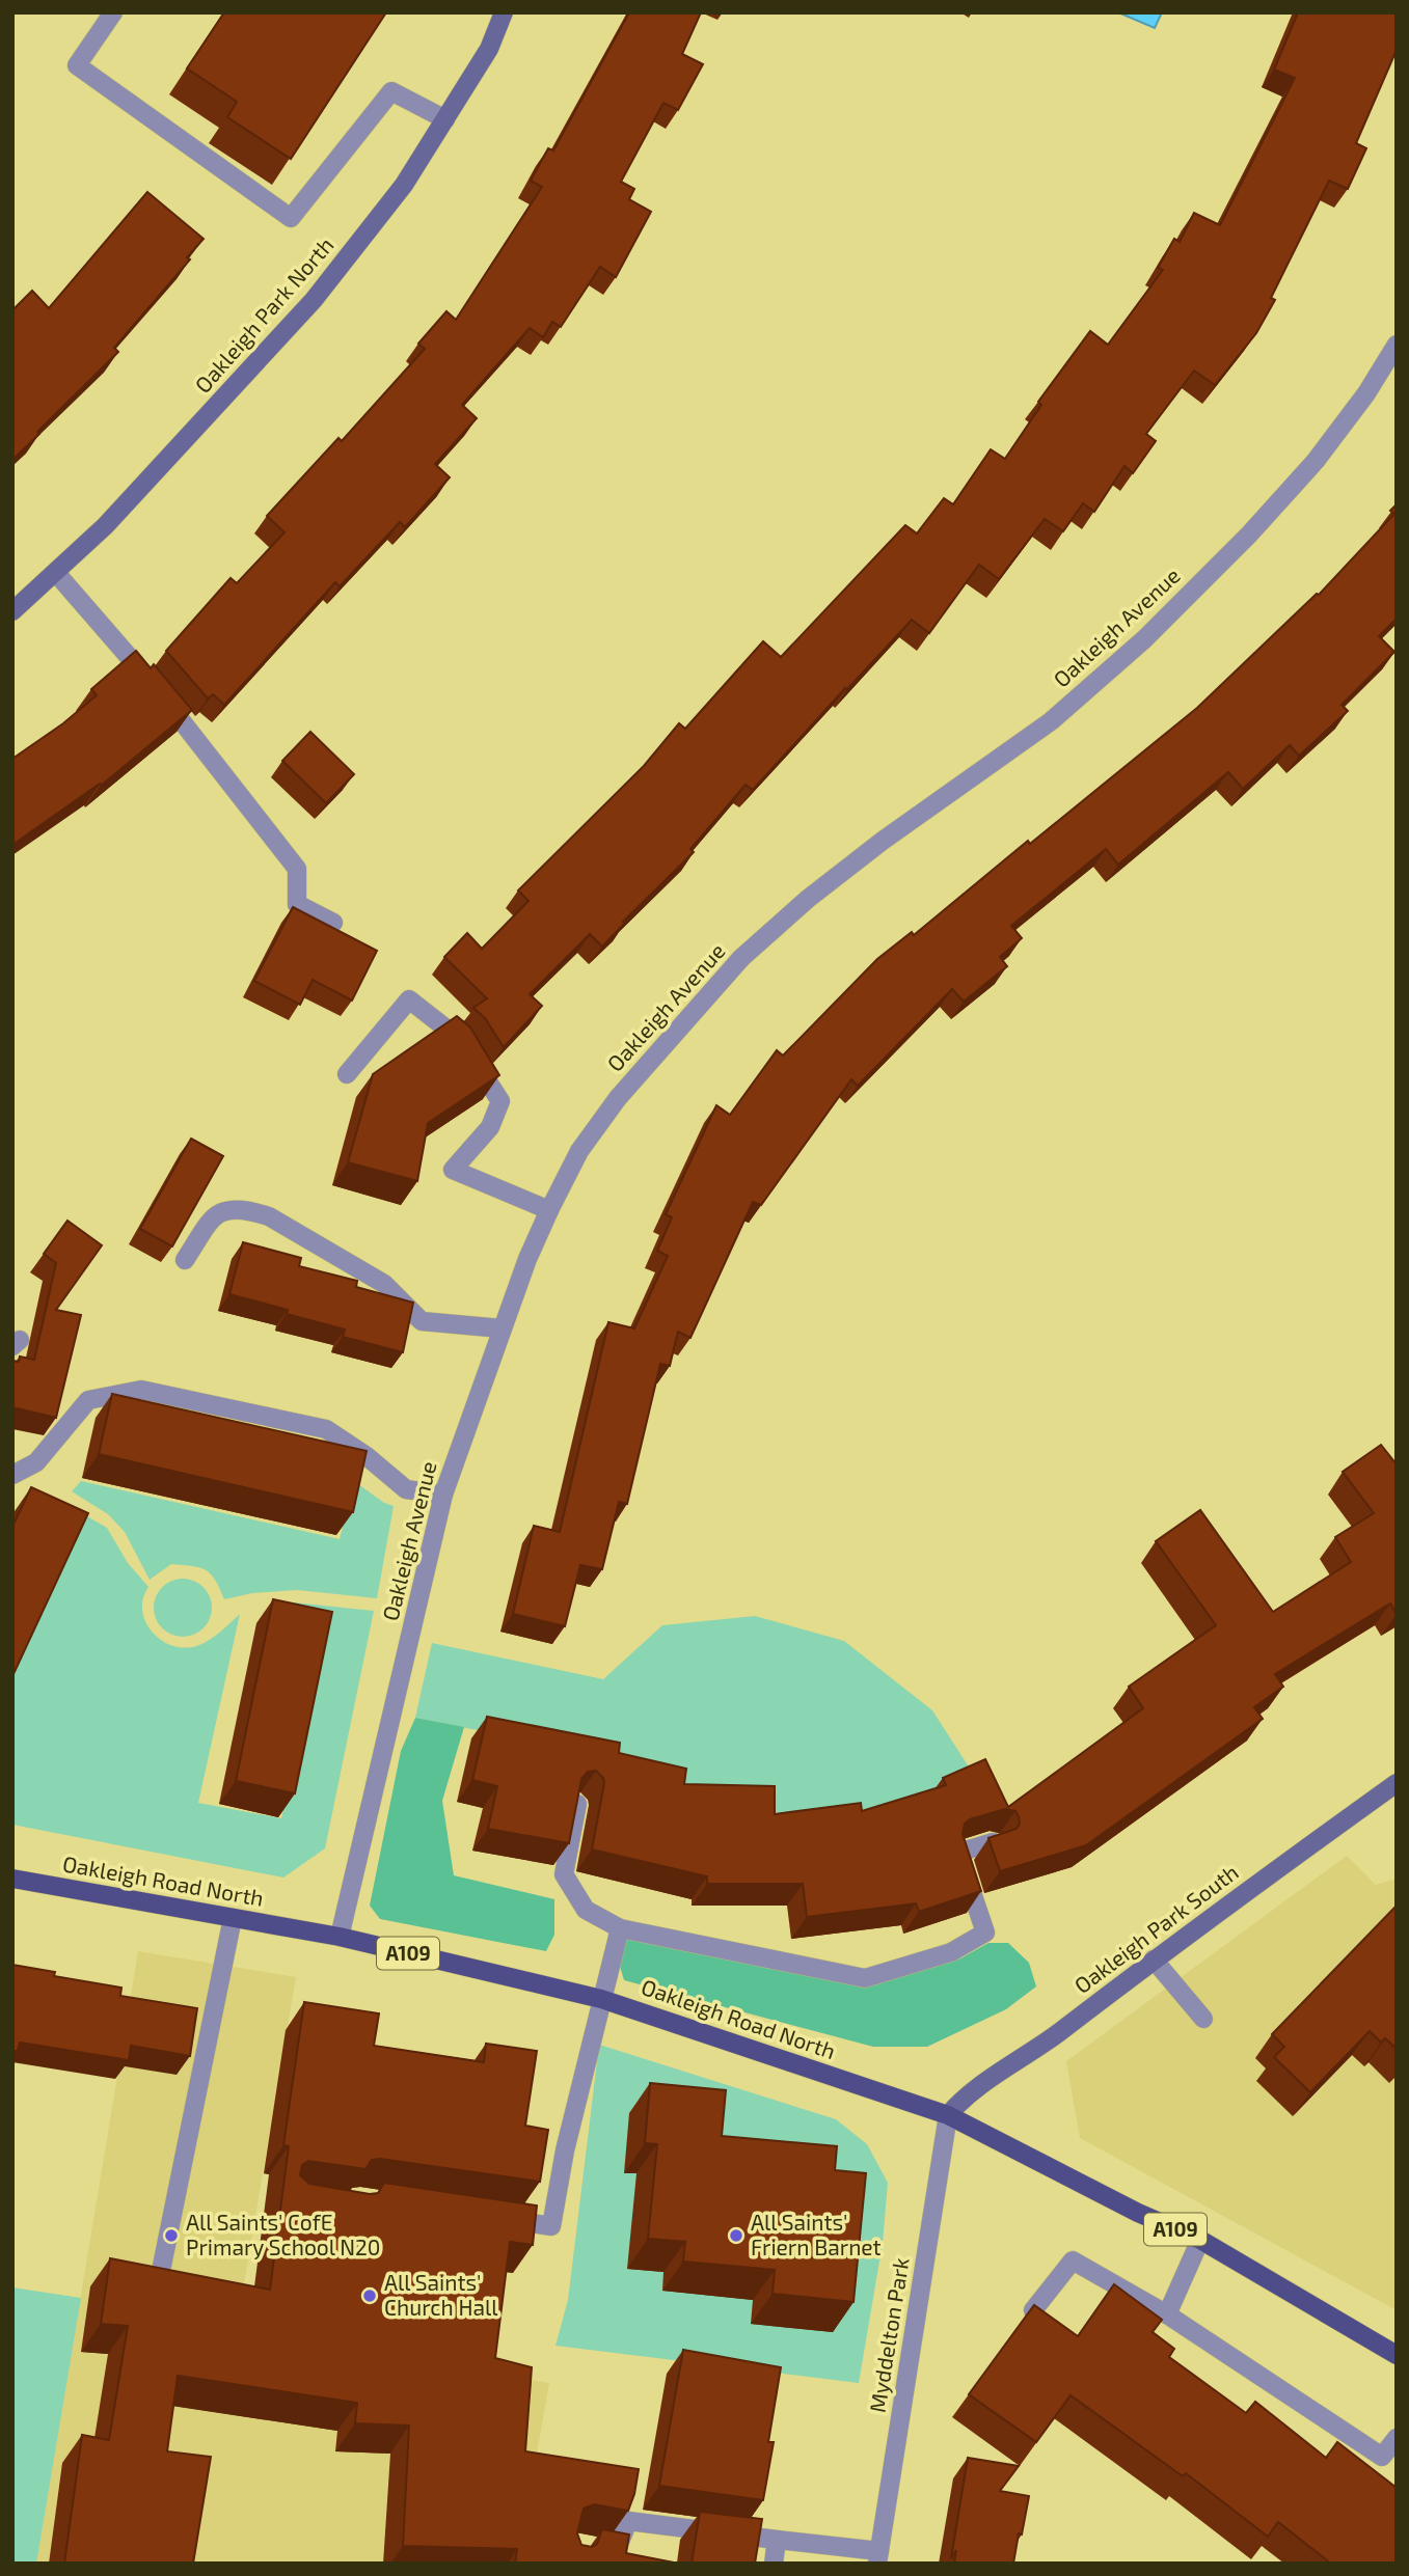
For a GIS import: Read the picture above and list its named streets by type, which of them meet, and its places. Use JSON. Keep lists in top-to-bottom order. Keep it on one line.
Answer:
{"streets":{"main road":["Oakleigh Road North","A109"],"street":["Oakleigh Park North","Oakleigh Avenue","Oakleigh Park South","Myddelton Park"]},"crossings":[["Oakleigh Avenue","Oakleigh Road North"],["Oakleigh Road North","Oakleigh Park South"],["Oakleigh Road North","Myddelton Park"],["Oakleigh Park South","Myddelton Park"]],"places":["All Saints' CofE Primary School N20","All Saints' Friern Barnet","All Saints' Church Hall"]}
